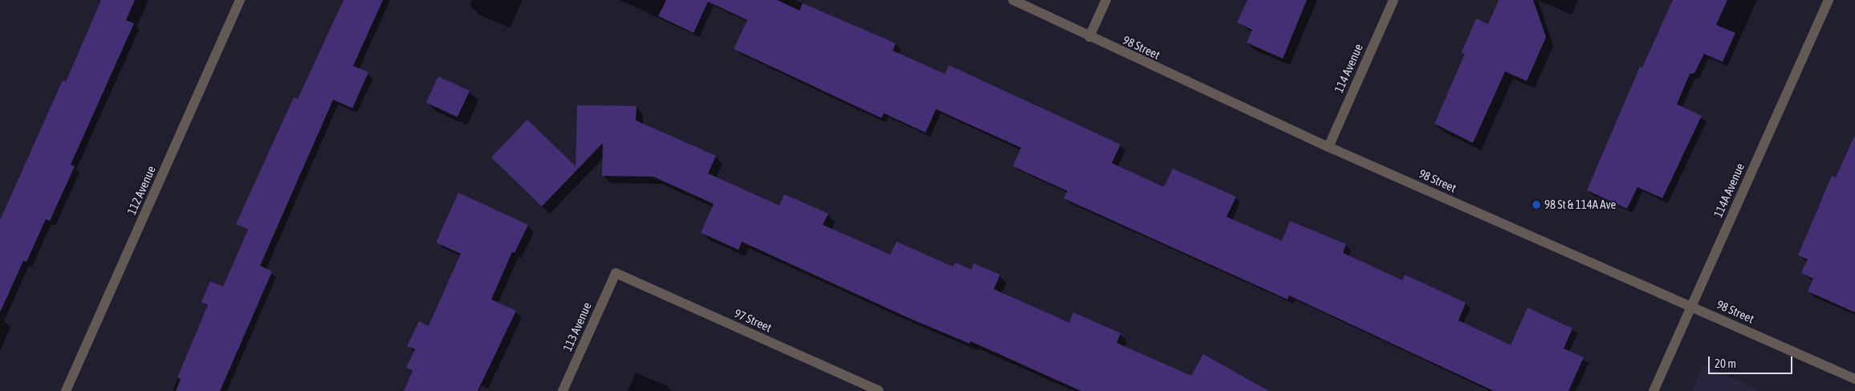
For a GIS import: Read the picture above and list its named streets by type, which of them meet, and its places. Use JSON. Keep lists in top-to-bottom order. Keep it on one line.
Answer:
{"streets":{"street":["98 Street","114 Avenue","112 Avenue","114A Avenue","97 Street","113 Avenue"]},"crossings":[["98 Street","114 Avenue"],["98 Street","114A Avenue"],["97 Street","113 Avenue"]],"places":["98 St & 114A Ave"],"scale_bar":"20 m"}
